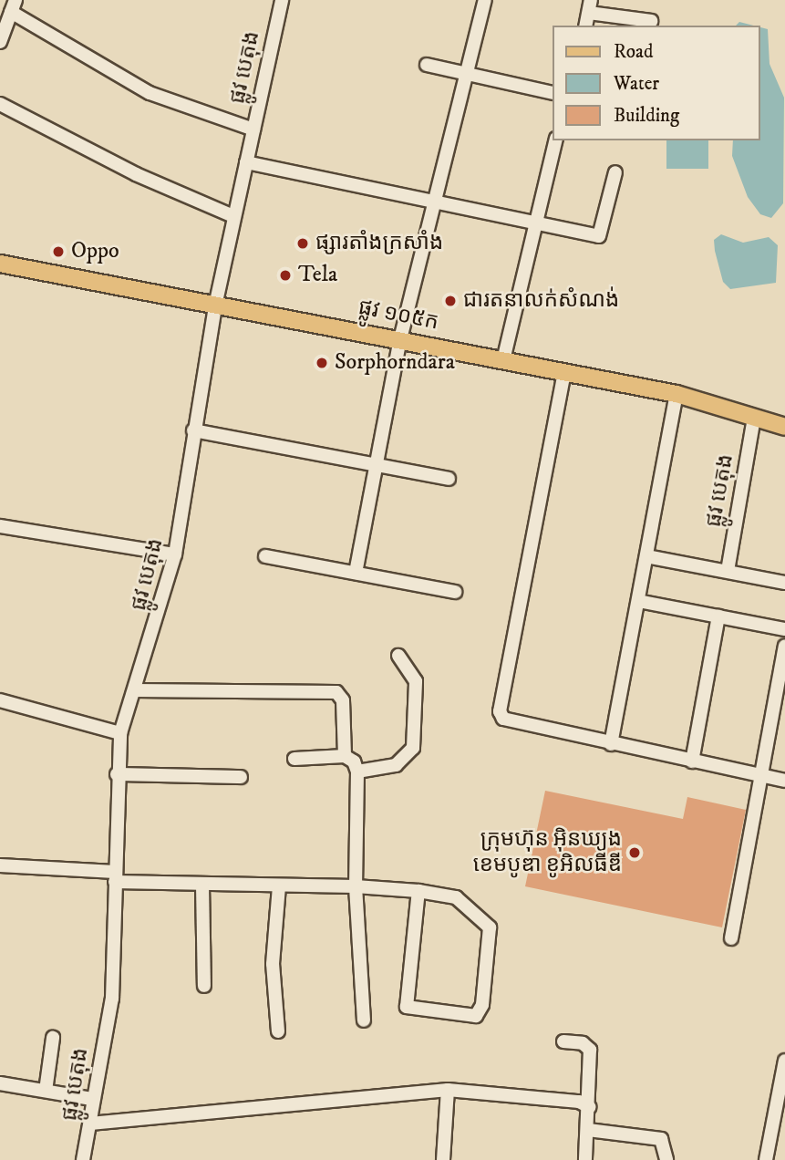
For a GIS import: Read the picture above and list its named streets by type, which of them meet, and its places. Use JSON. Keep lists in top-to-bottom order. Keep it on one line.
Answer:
{"streets":{"main road":["ផ្លូវ ១០៥ក"],"street":["ផ្លូវ បេតុង"]},"crossings":[["ផ្លូវ បេតុង","ផ្លូវ ១០៥ក"]],"places":["ផ្សារតាំងក្រសាំង","Oppo","Tela","ជារតនាលក់សំណង់","Sorphorndara","ក្រុមហ៊ុន អ៊ិនឃ្យុង ខេមបូឌា ខូអិលធីឌី"],"legend":["Road","Water","Building"]}
